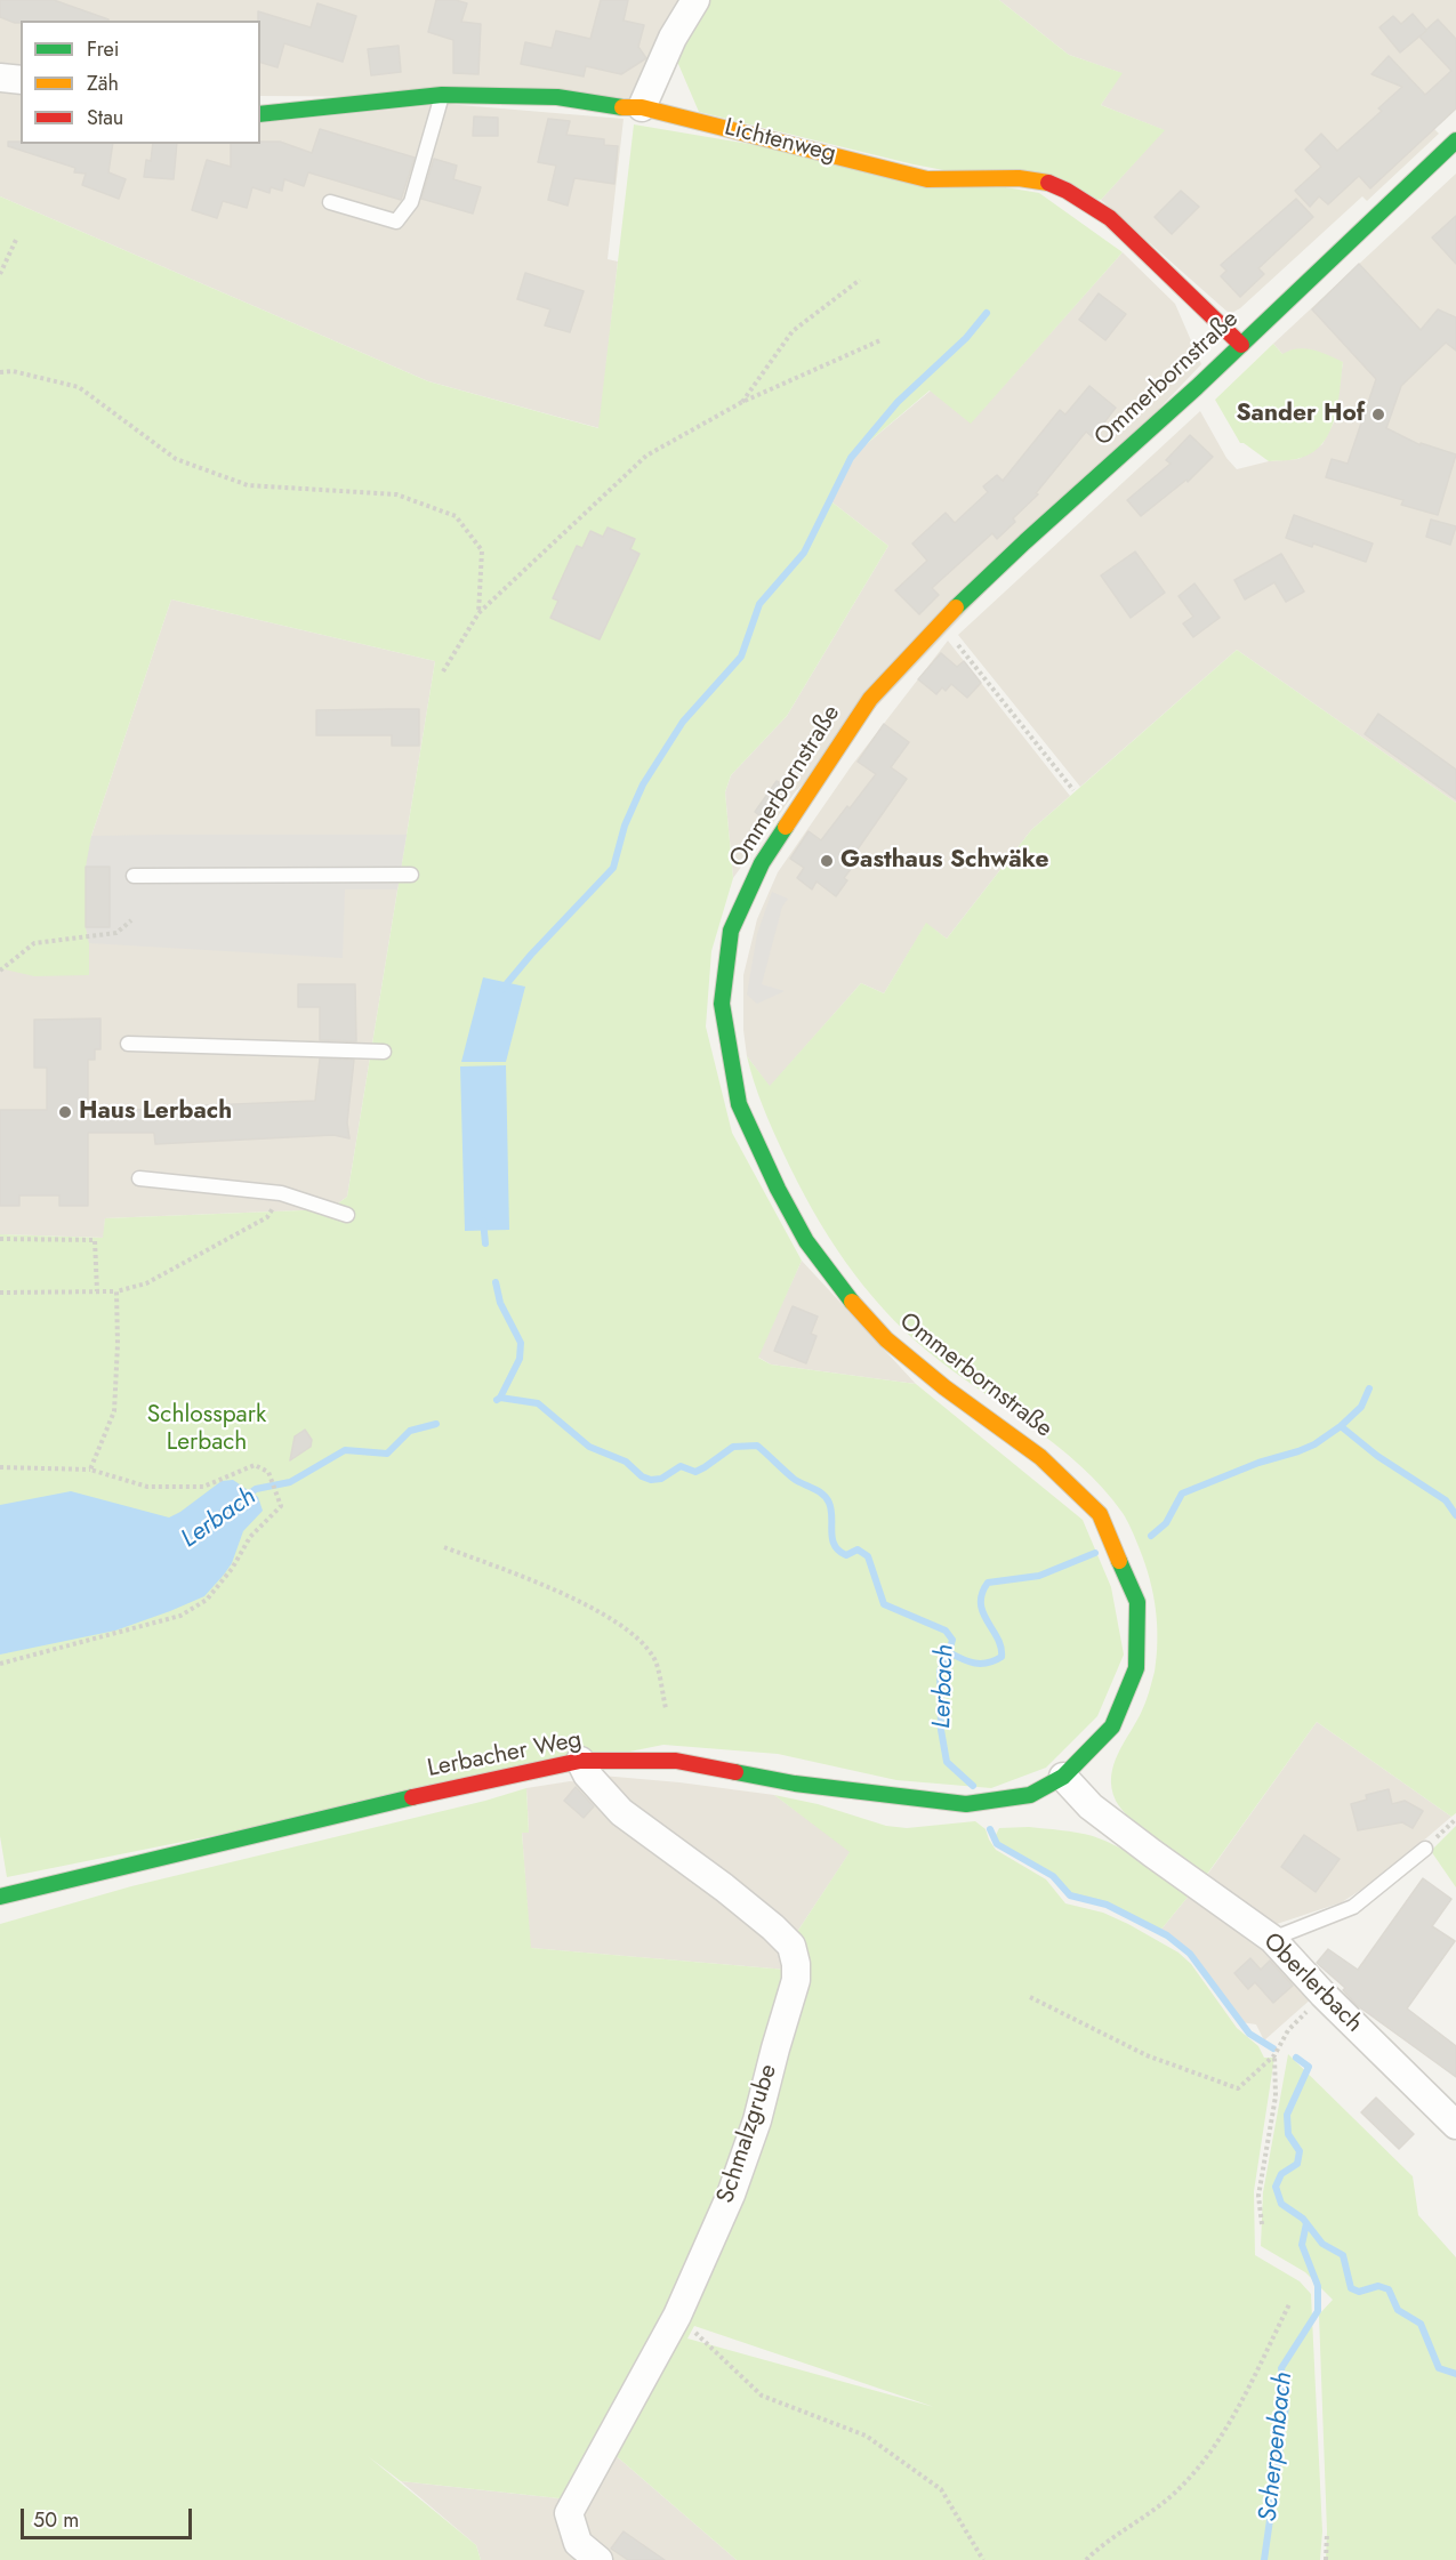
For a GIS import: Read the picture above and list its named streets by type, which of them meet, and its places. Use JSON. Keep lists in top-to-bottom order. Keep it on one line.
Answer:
{"streets":{"street":["Lichtenweg","Ommerbornstraße","Lerbacher Weg","Oberlerbach","Schmalzgrube"]},"crossings":[["Lichtenweg","Ommerbornstraße"],["Ommerbornstraße","Lerbacher Weg"],["Ommerbornstraße","Oberlerbach"],["Lerbacher Weg","Oberlerbach"],["Lerbacher Weg","Schmalzgrube"]],"water":["Lerbach","Scherpenbach"],"parks":["Schlosspark Lerbach"],"places":["Sander Hof","Gasthaus Schwäke","Haus Lerbach"],"legend":["Frei","Zäh","Stau"],"scale_bar":"50 m"}
